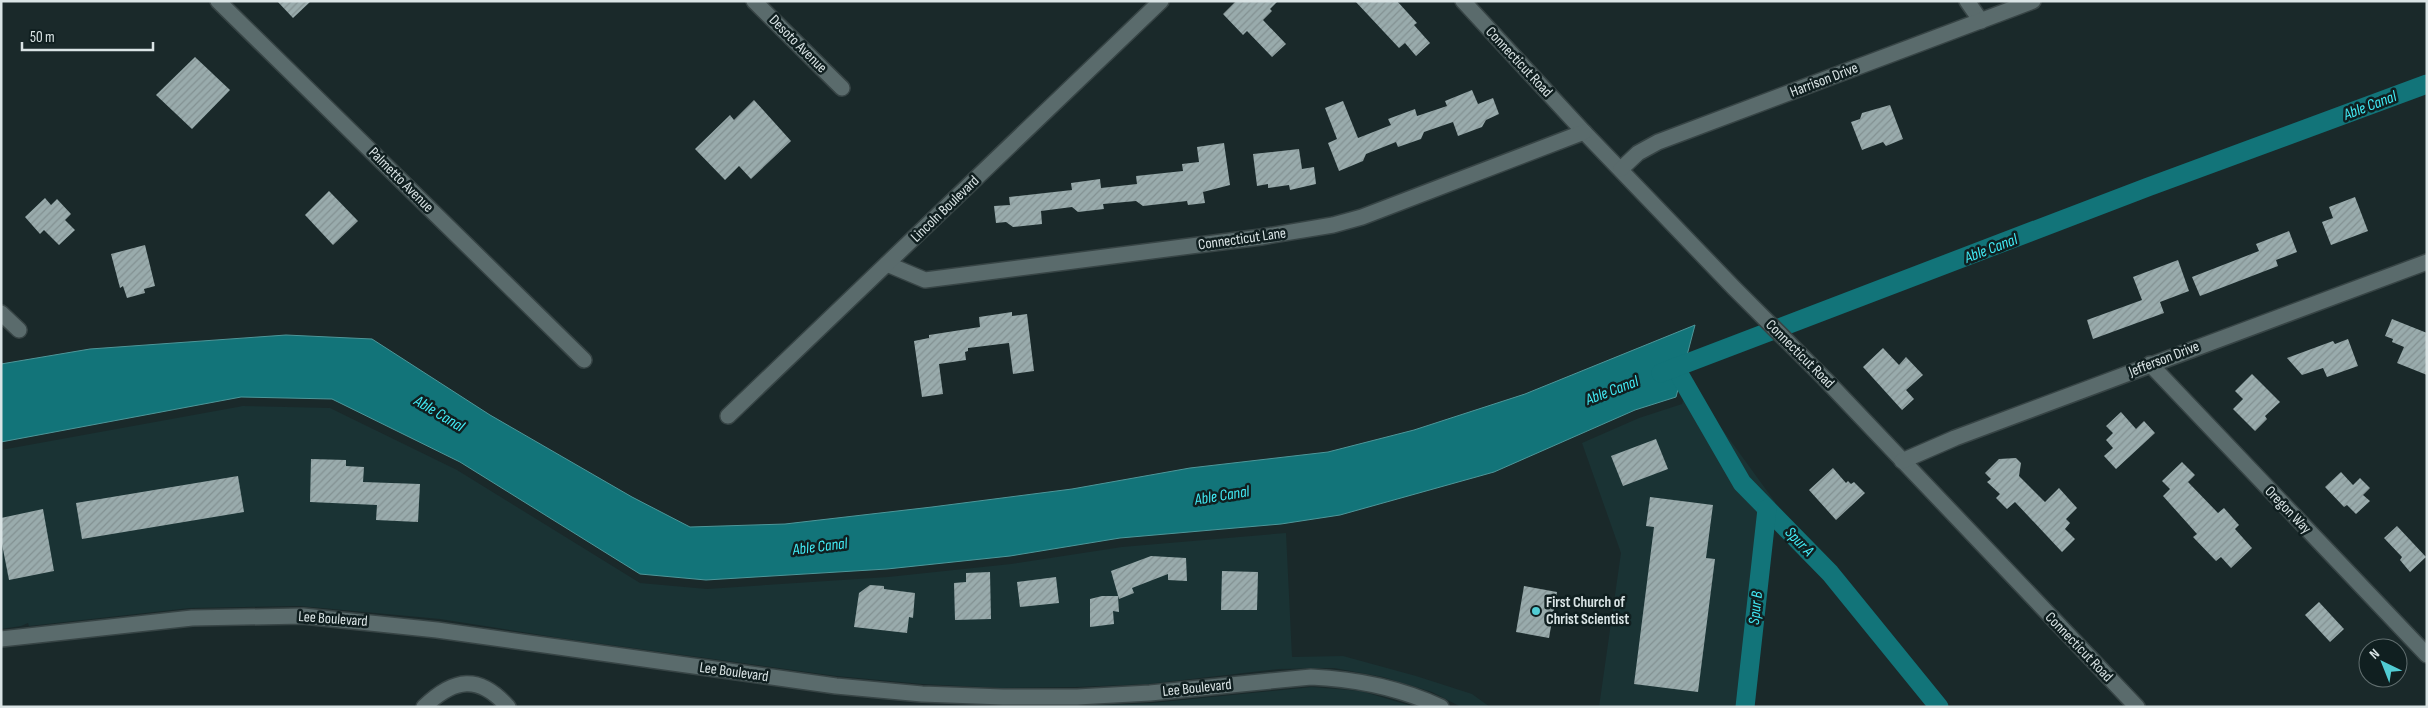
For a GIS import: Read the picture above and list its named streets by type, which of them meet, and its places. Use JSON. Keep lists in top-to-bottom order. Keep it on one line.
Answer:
{"streets":{"street":["Desoto Avenue","Connecticut Road","Harrison Drive","Palmetto Avenue","Lincoln Boulevard","Connecticut Lane","Jefferson Drive","Oregon Way","Lee Boulevard"]},"crossings":[["Connecticut Road","Harrison Drive"],["Connecticut Road","Connecticut Lane"],["Connecticut Road","Jefferson Drive"],["Lincoln Boulevard","Connecticut Lane"],["Jefferson Drive","Oregon Way"]],"water":["Able Canal","Spur A","Spur B"],"places":["First Church of Christ Scientist"],"scale_bar":"50 m","north":"top left"}
